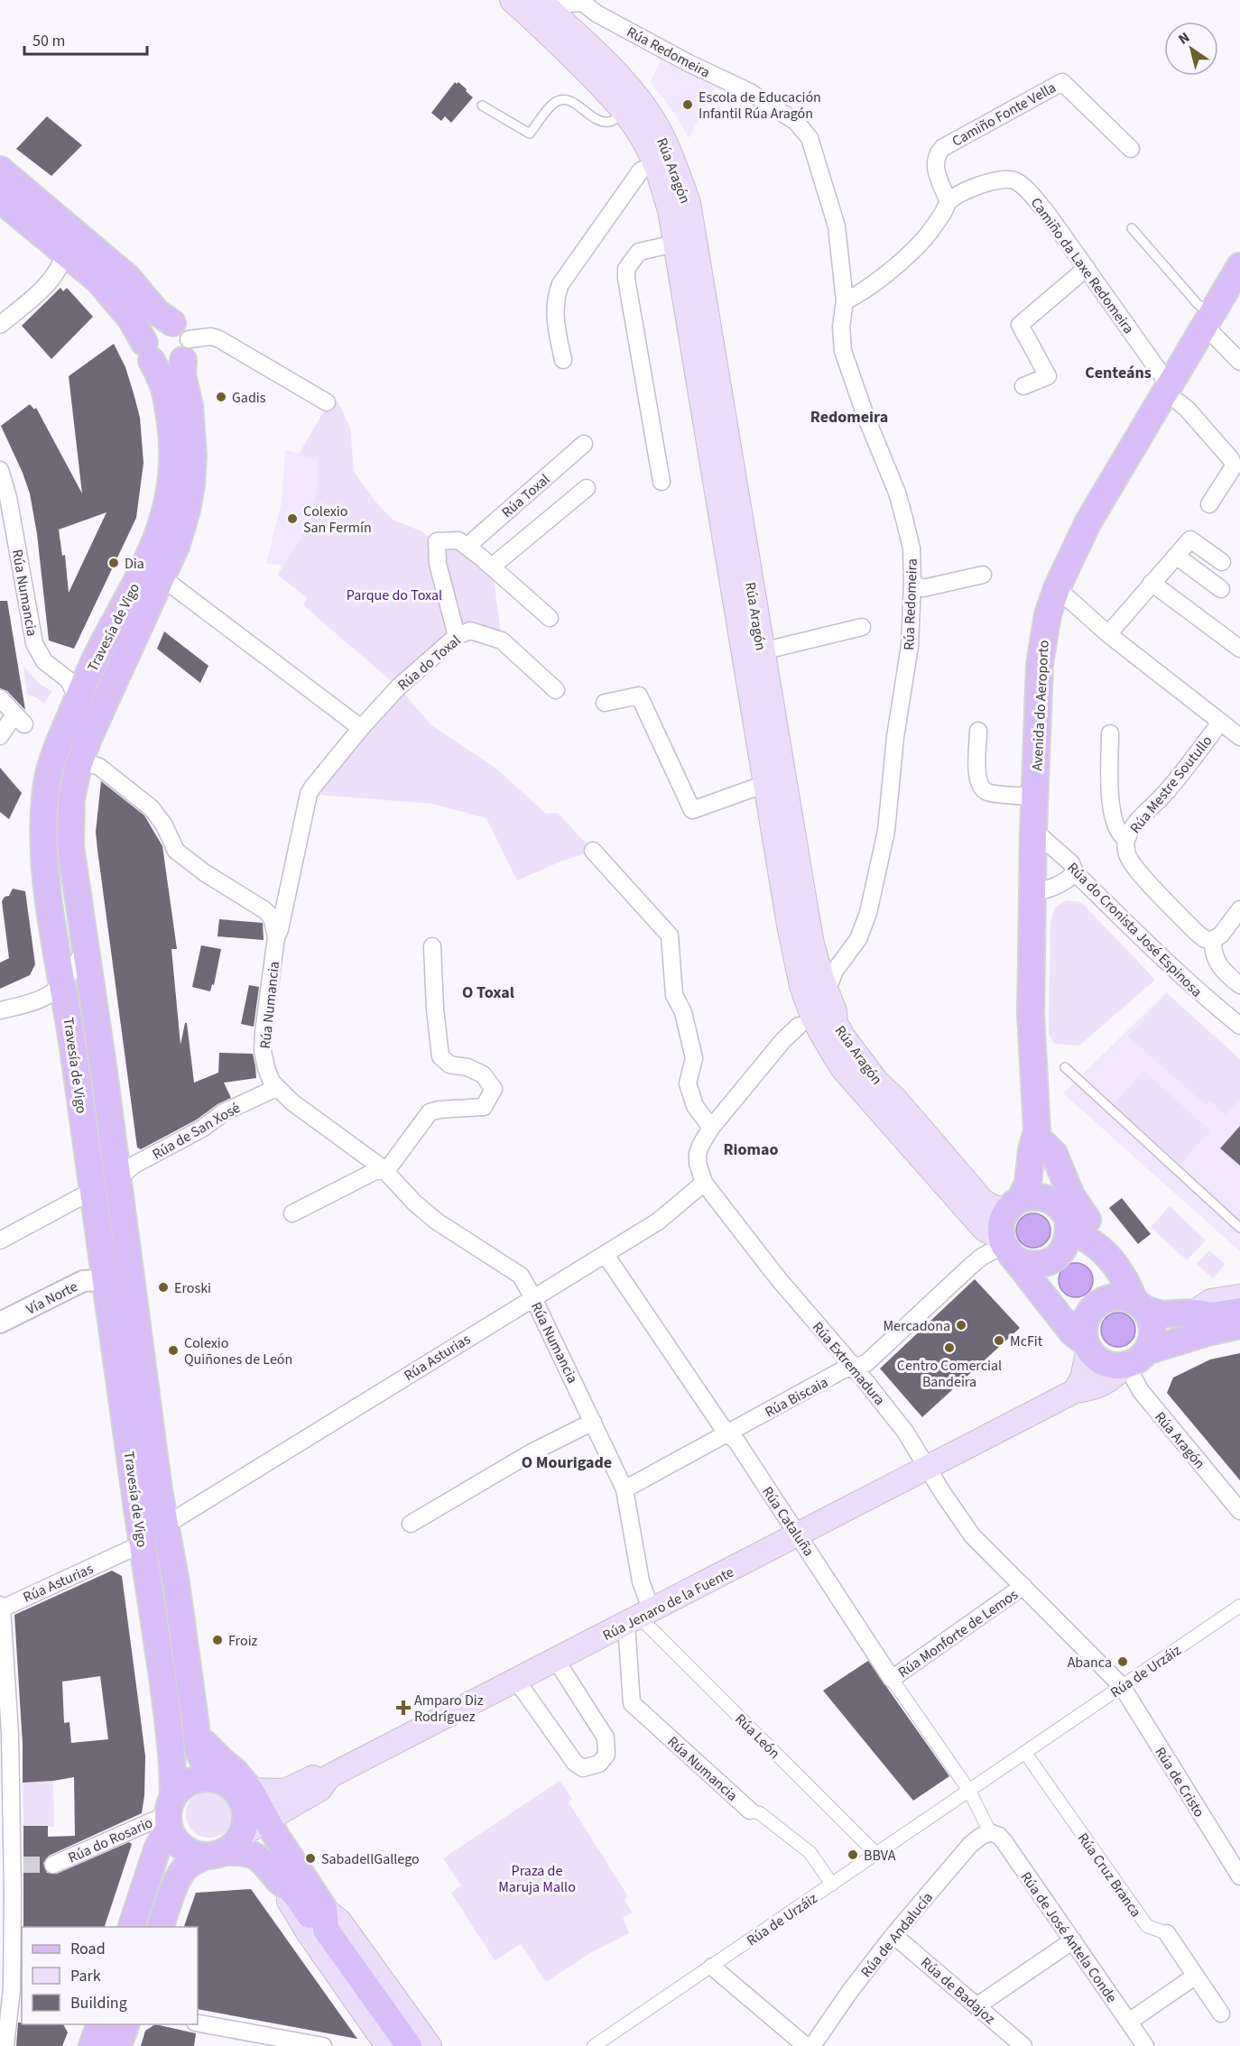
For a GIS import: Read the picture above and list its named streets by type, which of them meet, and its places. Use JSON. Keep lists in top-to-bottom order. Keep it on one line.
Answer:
{"streets":{"main road":["Rúa Aragón","Rúa Numancia","Travesía de Vigo","Avenida do Aeroporto","Rúa Jenaro de la Fuente"],"street":["Rúa Redomeira","Camiño Fonte Vella","Camiño da Laxe Redomeira","Rúa Toxal","Rúa do Toxal","Rúa Mestre Soutullo","Rúa do Cronista José Espinosa","Rúa de San Xosé","Vía Norte","Rúa Asturias","Rúa Extremadura","Rúa Biscaia","Rúa Cataluña","Rúa Monforte de Lemos","Rúa de Urzáiz","Rúa León","Rúa de Cristo","Rúa do Rosario","Rúa Cruz Branca","Rúa de Andalucía","Rúa de José Antela Conde","Rúa de Badajoz"]},"crossings":[["Rúa Redomeira","Rúa Aragón"],["Camiño Fonte Vella","Camiño da Laxe Redomeira"],["Rúa Aragón","Avenida do Aeroporto"],["Rúa Aragón","Rúa Extremadura"],["Rúa Aragón","Rúa Biscaia"],["Rúa Aragón","Rúa Jenaro de la Fuente"],["Camiño da Laxe Redomeira","Avenida do Aeroporto"],["Rúa Numancia","Travesía de Vigo"],["Rúa Numancia","Rúa do Toxal"],["Rúa Numancia","Rúa de San Xosé"],["Rúa Numancia","Rúa Asturias"],["Rúa Numancia","Rúa Biscaia"],["Rúa Numancia","Rúa Jenaro de la Fuente"],["Rúa Numancia","Rúa de Urzáiz"],["Rúa Numancia","Rúa León"],["Travesía de Vigo","Rúa de San Xosé"],["Travesía de Vigo","Vía Norte"],["Travesía de Vigo","Rúa Asturias"],["Travesía de Vigo","Rúa Jenaro de la Fuente"],["Travesía de Vigo","Rúa do Rosario"],["Avenida do Aeroporto","Rúa Mestre Soutullo"],["Avenida do Aeroporto","Rúa do Cronista José Espinosa"],["Avenida do Aeroporto","Rúa Biscaia"],["Rúa Asturias","Rúa Extremadura"],["Rúa Asturias","Rúa Cataluña"],["Rúa Extremadura","Rúa Biscaia"],["Rúa Extremadura","Rúa Jenaro de la Fuente"],["Rúa Extremadura","Rúa Monforte de Lemos"],["Rúa Extremadura","Rúa de Urzáiz"],["Rúa Extremadura","Rúa de Cristo"],["Rúa Biscaia","Rúa Cataluña"],["Rúa Cataluña","Rúa Jenaro de la Fuente"],["Rúa Cataluña","Rúa Monforte de Lemos"],["Rúa Cataluña","Rúa de Urzáiz"],["Rúa Jenaro de la Fuente","Rúa León"],["Rúa de Urzáiz","Rúa León"],["Rúa de Urzáiz","Rúa de Cristo"],["Rúa de Urzáiz","Rúa Cruz Branca"],["Rúa de Andalucía","Rúa de José Antela Conde"],["Rúa de Andalucía","Rúa de Badajoz"]],"districts":["Centeáns","Redomeira","O Toxal","Riomao","O Mourigade"],"parks":["Parque do Toxal","Praza de Maruja Mallo"],"places":{"other":["Escola de Educación Infantil Rúa Aragón","Gadis","Colexio San Fermín","Dia","Eroski","Mercadona","McFit","Centro Comercial Bandeira","Colexio Quiñones de León","Froiz","Abanca","BBVA","SabadellGallego"],"health":["Amparo Diz Rodríguez"]},"legend":["Road","Park","Building"],"scale_bar":"50 m","north":"top left"}
